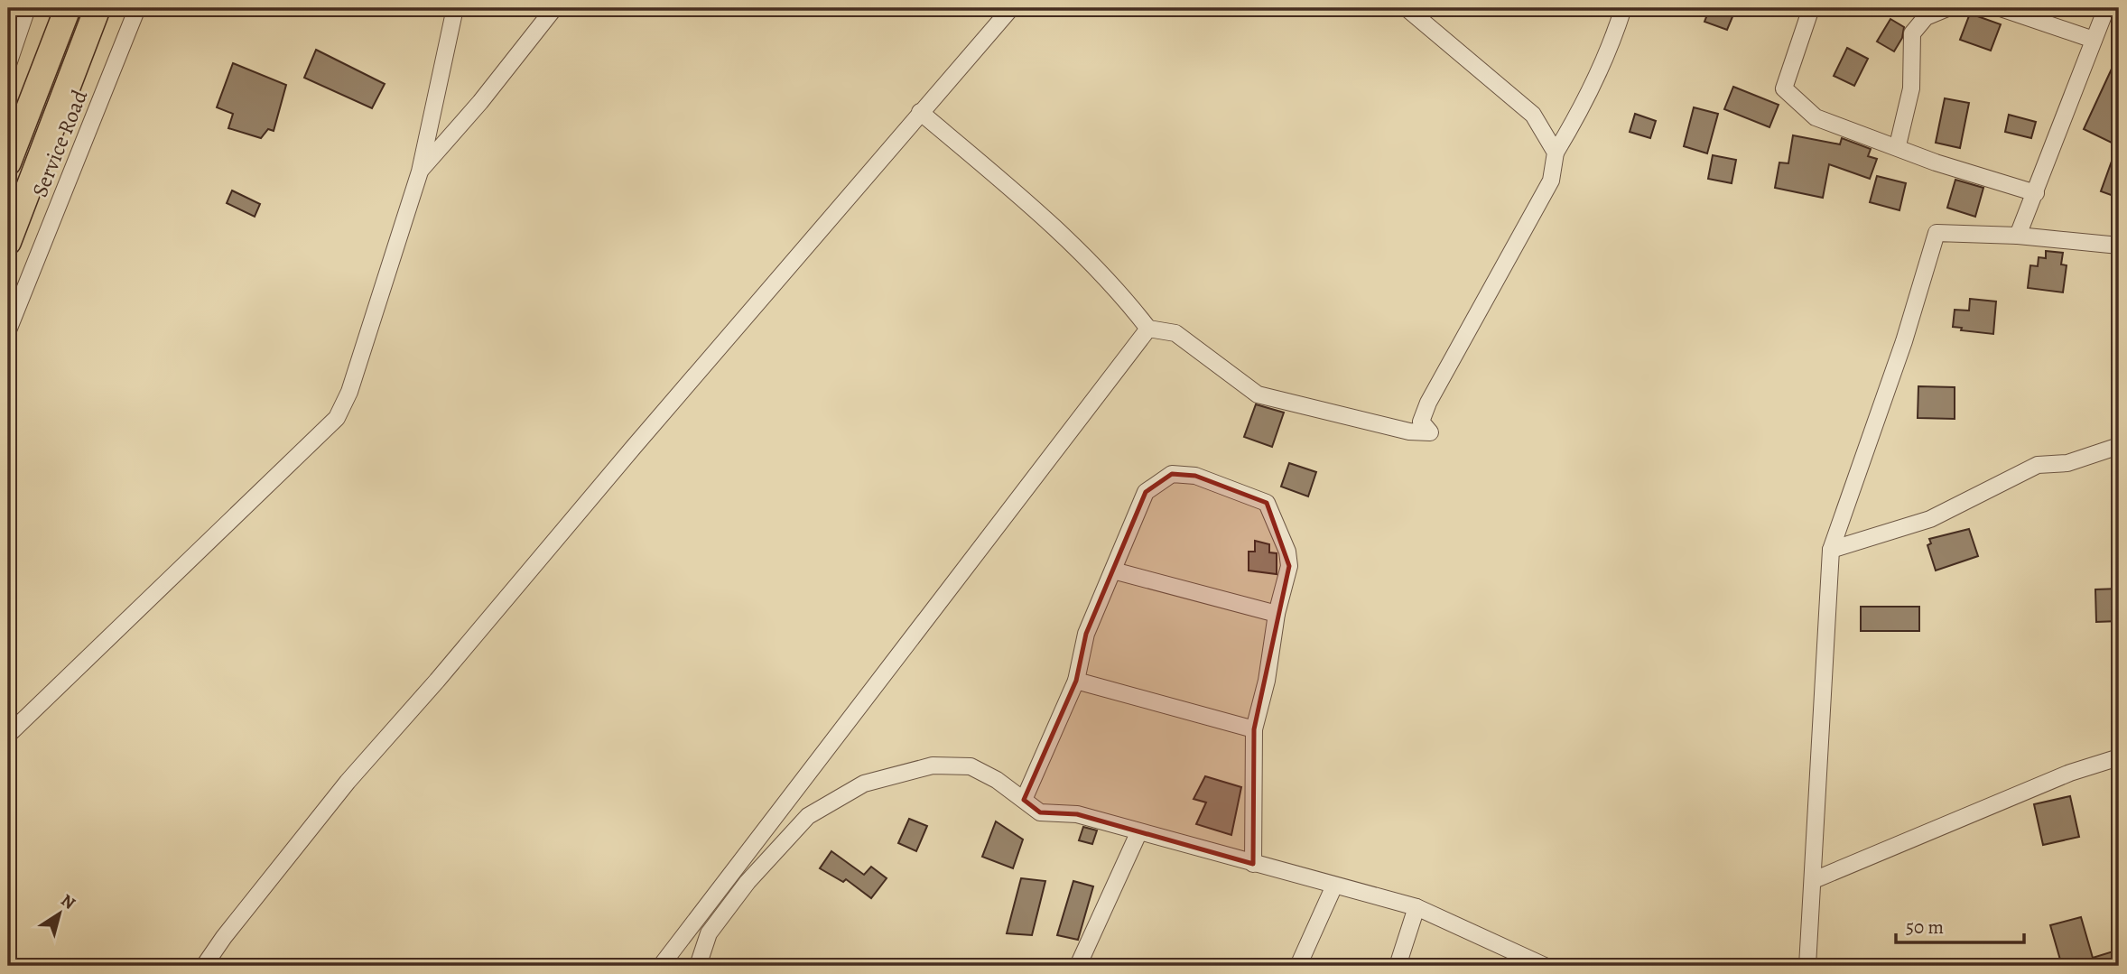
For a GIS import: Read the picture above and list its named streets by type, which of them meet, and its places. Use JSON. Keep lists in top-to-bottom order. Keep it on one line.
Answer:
{"streets":{"street":["Service Road"]},"scale_bar":"50 m","north":"top right"}
